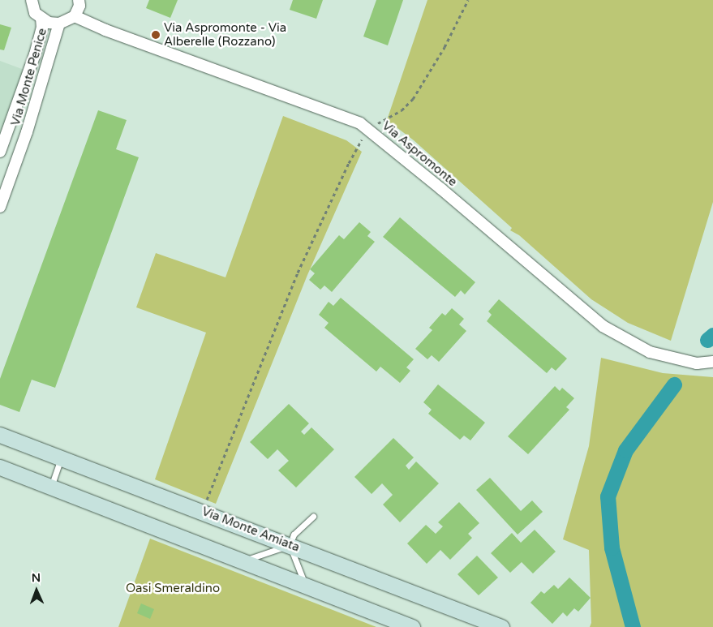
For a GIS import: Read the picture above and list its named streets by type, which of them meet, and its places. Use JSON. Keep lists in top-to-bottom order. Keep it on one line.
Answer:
{"streets":{"main road":["Via Monte Amiata"],"street":["Via Monte Penice","Via Aspromonte"]},"parks":["Oasi Smeraldino"],"places":["Via Aspromonte - Via Alberelle (Rozzano)"],"north":"top"}
